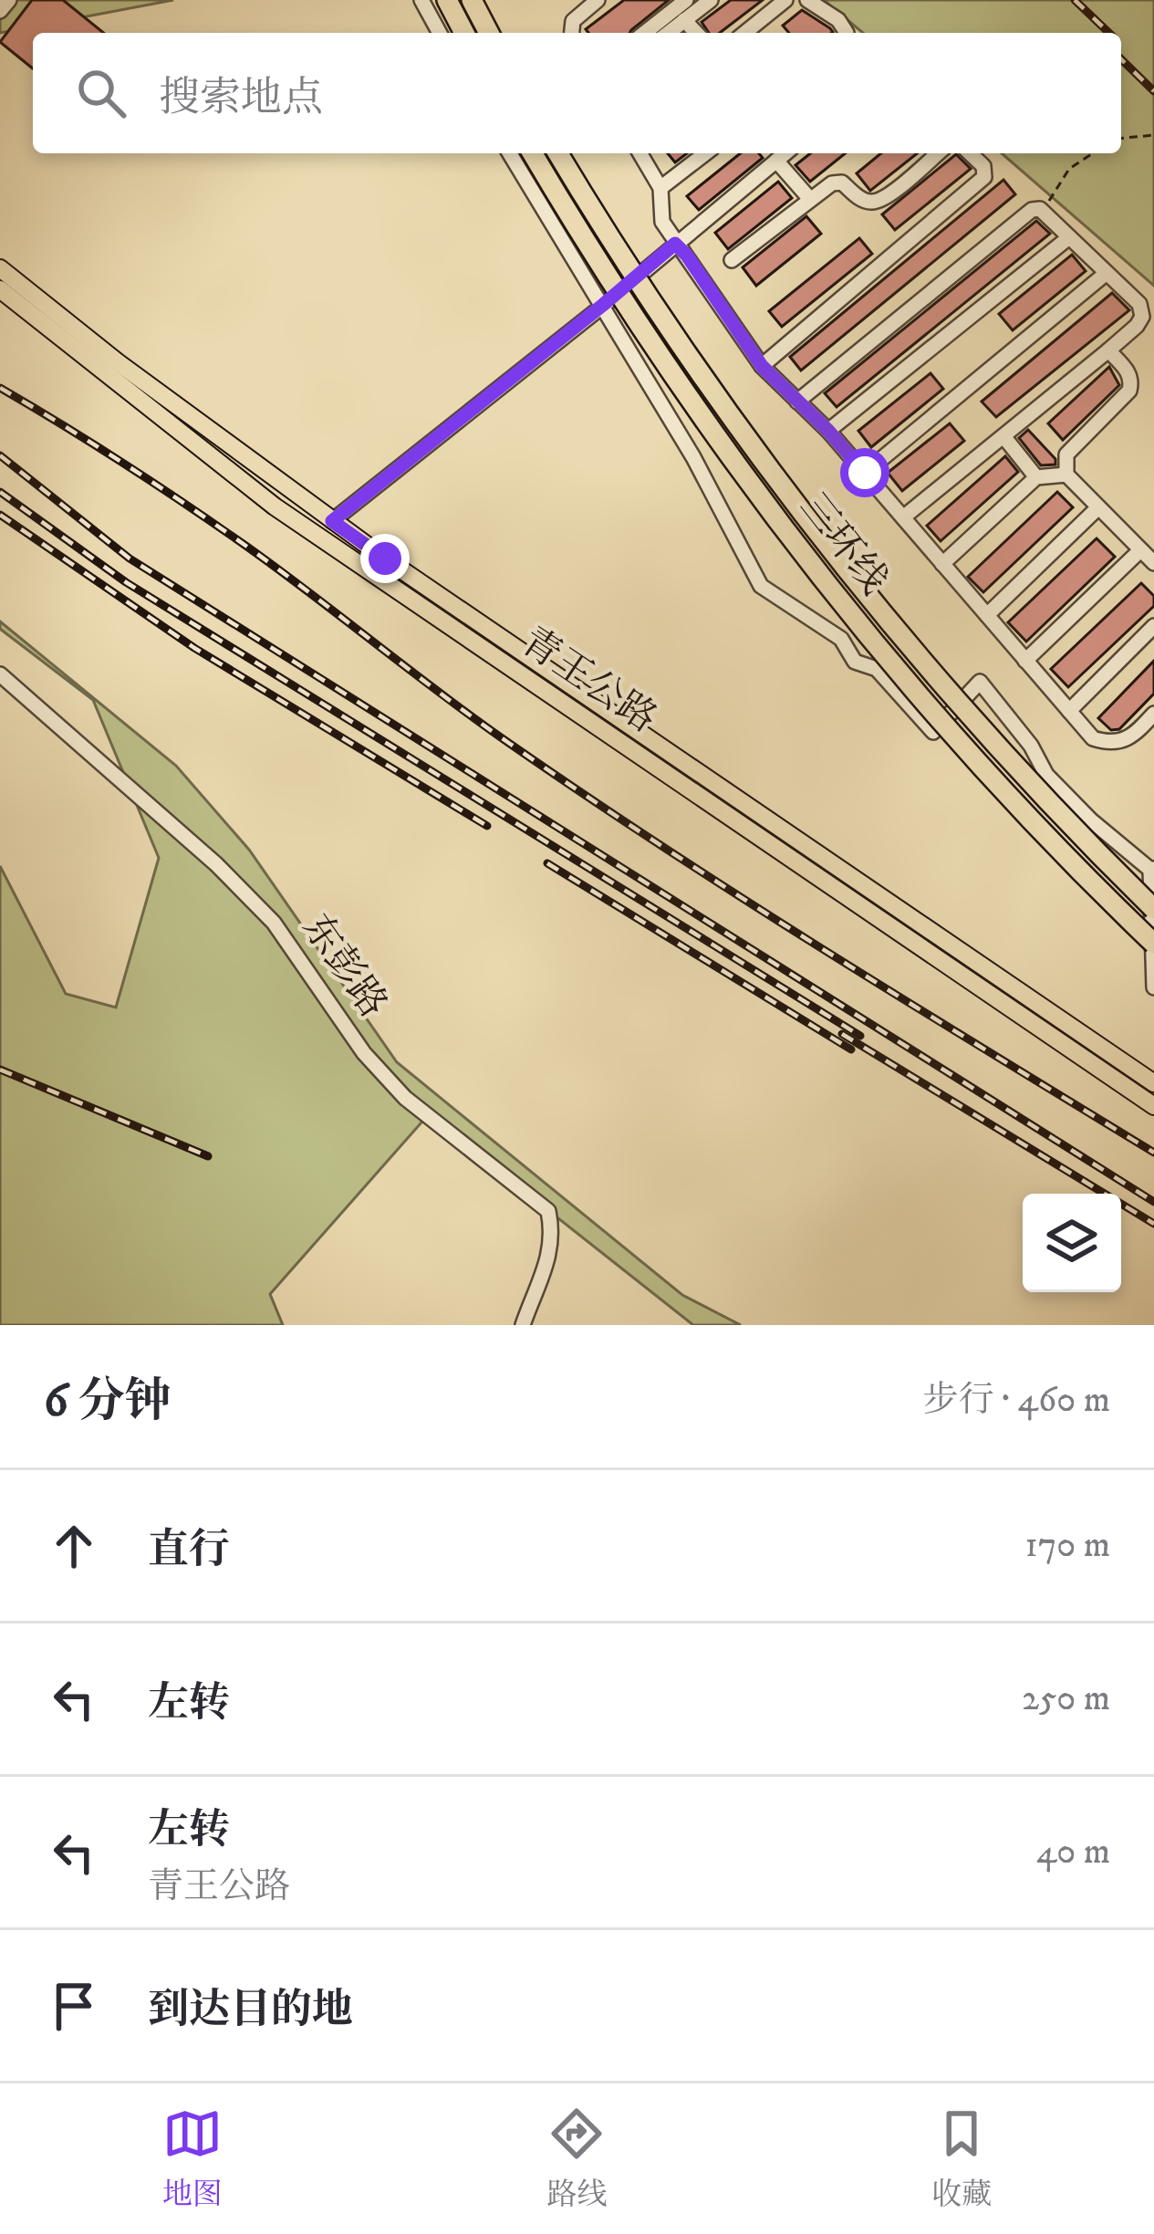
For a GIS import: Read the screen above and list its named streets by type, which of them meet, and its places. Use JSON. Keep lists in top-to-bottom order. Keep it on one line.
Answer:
{"streets":{"highway":["三环线"],"main road":["青王公路"],"street":["东彭路"]},"page":{"search":"搜索地点","heading":["6 分钟","步行 · 460 m"],"list":[["直行","170 m"],["左转","250 m"],["左转","青王公路","40 m"],"到达目的地"],"nav":["地图","路线","收藏"]}}
